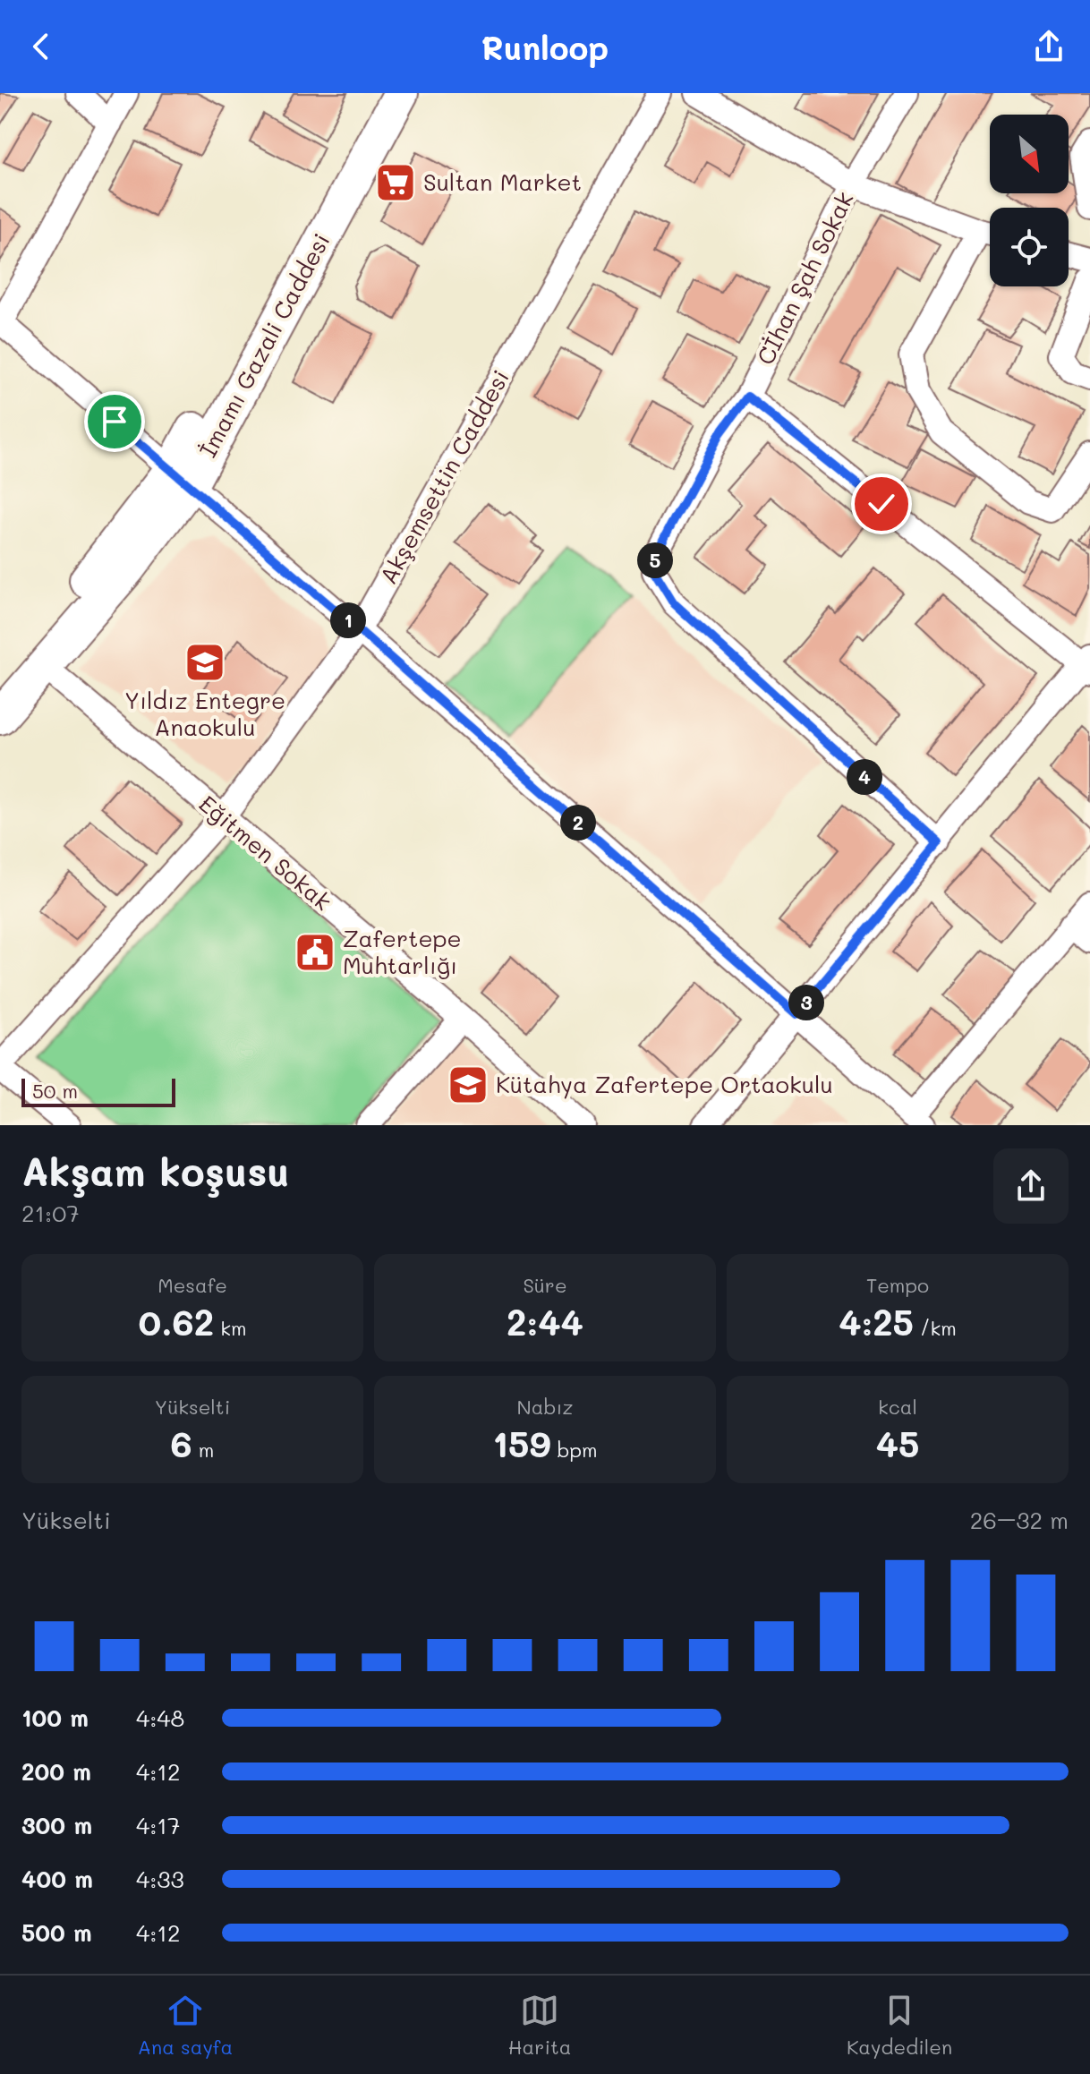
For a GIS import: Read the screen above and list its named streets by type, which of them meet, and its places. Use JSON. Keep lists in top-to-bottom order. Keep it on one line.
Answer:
{"streets":{"main road":["İmamı Gazali Caddesi"],"street":["Cİhan Şah Sokak","Akşemsettin Caddesi","Eğitmen Sokak"]},"crossings":[["İmamı Gazali Caddesi","Eğitmen Sokak"],["Akşemsettin Caddesi","Eğitmen Sokak"]],"places":{"supermarket":["Sultan Market"],"school or university":["Yıldız Entegre Anaokulu","Kütahya Zafertepe Ortaokulu"],"public building":["Zafertepe Muhtarlığı"]},"scale_bar":"50 m","north":"bottom right","page":{"header":"Runloop","pins":["5","1","4","2","3"],"scale":"50 m","heading":["Akşam koşusu","21:07"],"stats":[["Mesafe","0.62 km"],["Süre","2:44"],["Tempo","4:25 /km"],["Yükselti","6 m"],["Nabız","159 bpm"],["kcal","45"]],"chart":["Yükselti","26–32 m"],"list":[{"name":"100 m","note":"4:48"},{"name":"200 m","note":"4:12"},{"name":"300 m","note":"4:17"},{"name":"400 m","note":"4:33"},{"name":"500 m","note":"4:12"}],"tabs":["Ana sayfa","Harita","Kaydedilen"]}}
